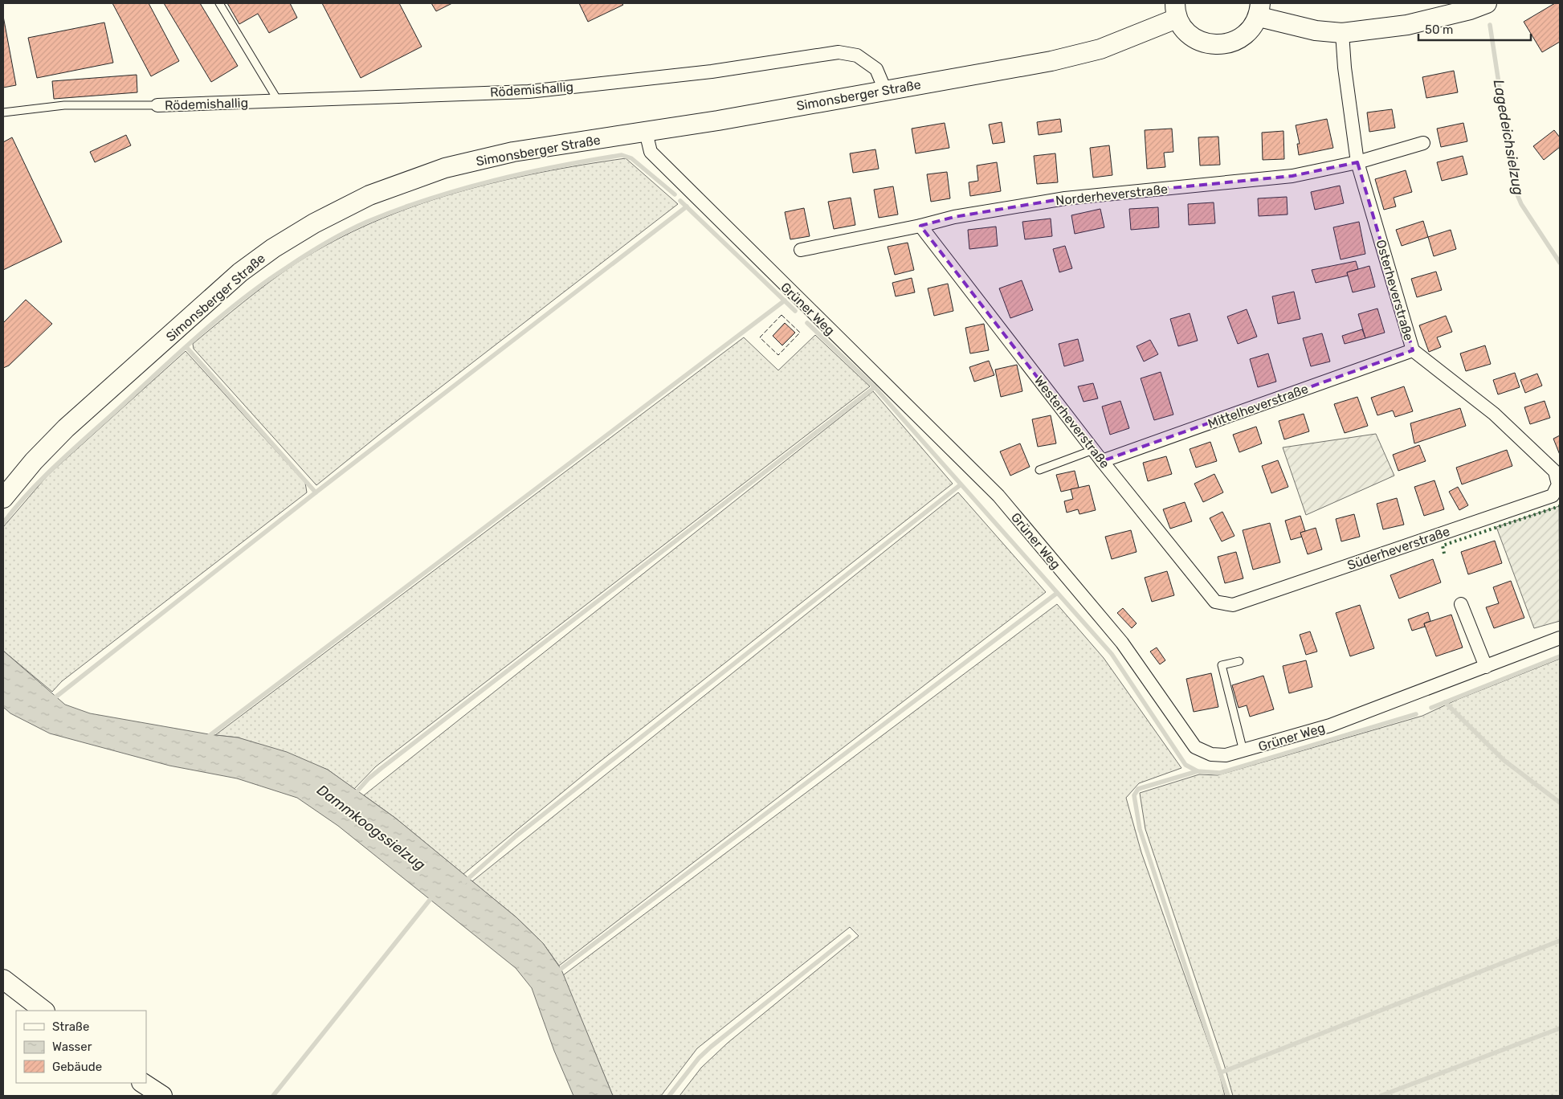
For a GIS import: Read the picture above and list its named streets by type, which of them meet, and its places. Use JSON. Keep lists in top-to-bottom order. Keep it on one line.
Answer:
{"streets":{"main road":["Simonsberger Straße"],"street":["Rödemishallig","Norderheverstraße","Osterheverstraße","Grüner Weg","Mittelheverstraße","Westerheverstraße","Süderheverstraße"]},"crossings":[["Rödemishallig","Simonsberger Straße"],["Simonsberger Straße","Grüner Weg"],["Norderheverstraße","Osterheverstraße"],["Norderheverstraße","Westerheverstraße"],["Osterheverstraße","Mittelheverstraße"],["Osterheverstraße","Süderheverstraße"],["Mittelheverstraße","Westerheverstraße"],["Westerheverstraße","Süderheverstraße"]],"water":["Lagedeichsielzug","Dammkoogssielzug"],"legend":["Straße","Wasser","Gebäude"],"scale_bar":"50 m"}
